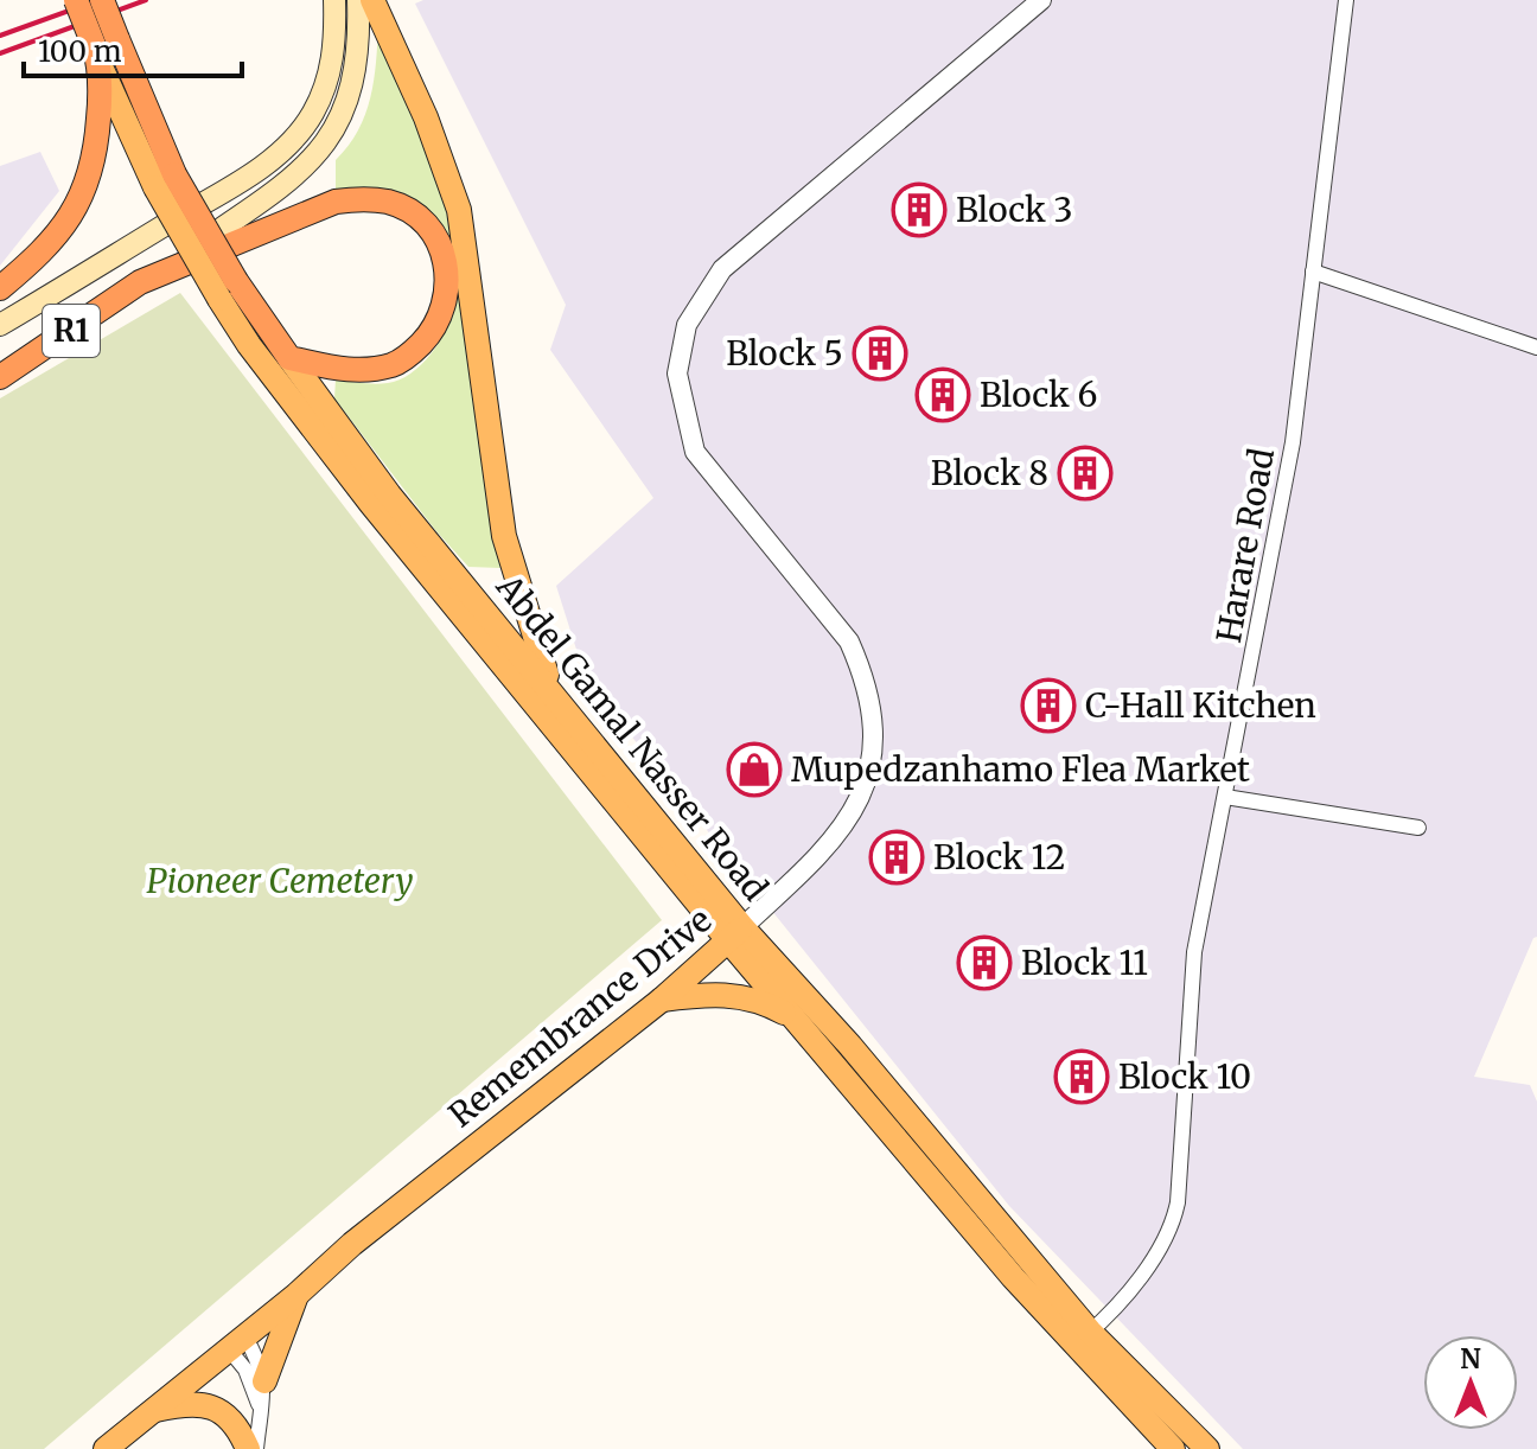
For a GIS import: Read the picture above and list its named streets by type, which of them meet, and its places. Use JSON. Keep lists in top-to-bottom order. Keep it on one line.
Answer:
{"streets":{"highway":["R1","Abdel Gamal Nasser Road"],"main road":["Remembrance Drive"],"street":["Harare Road"]},"crossings":[["Harare Road","Abdel Gamal Nasser Road"],["Abdel Gamal Nasser Road","Remembrance Drive"]],"parks":["Pioneer Cemetery"],"places":{"building":["Block 3","Block 5","Block 6","Block 8","C-Hall Kitchen","Block 12","Block 11","Block 10"],"shop":["Mupedzanhamo Flea Market"]},"scale_bar":"100 m","north":"top"}
